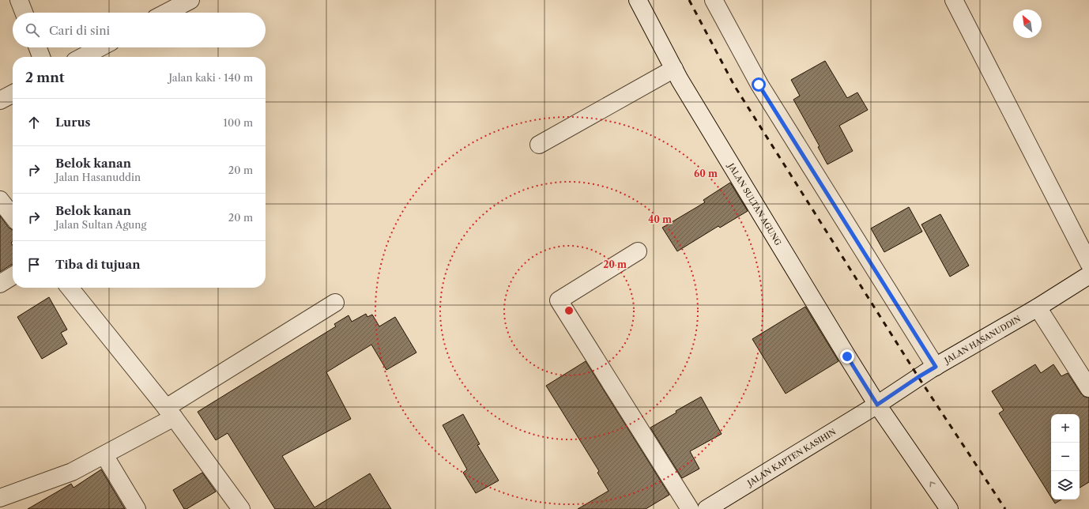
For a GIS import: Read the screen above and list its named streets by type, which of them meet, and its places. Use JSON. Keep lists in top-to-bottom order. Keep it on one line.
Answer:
{"streets":{"street":["JALAN SULTAN AGUNG","JALAN HASANUDDIN","JALAN KAPTEN KASIHIN"]},"crossings":[["JALAN SULTAN AGUNG","JALAN HASANUDDIN"],["JALAN SULTAN AGUNG","JALAN KAPTEN KASIHIN"],["JALAN HASANUDDIN","JALAN KAPTEN KASIHIN"]],"north":"top left","page":{"search":"Cari di sini","heading":["2 mnt","Jalan kaki · 140 m"],"list":[["Lurus","100 m"],["Belok kanan","Jalan Hasanuddin","20 m"],["Belok kanan","Jalan Sultan Agung","20 m"],"Tiba di tujuan"],"map_buttons":["+","−"]},"rings":["60 m","40 m","20 m"]}
